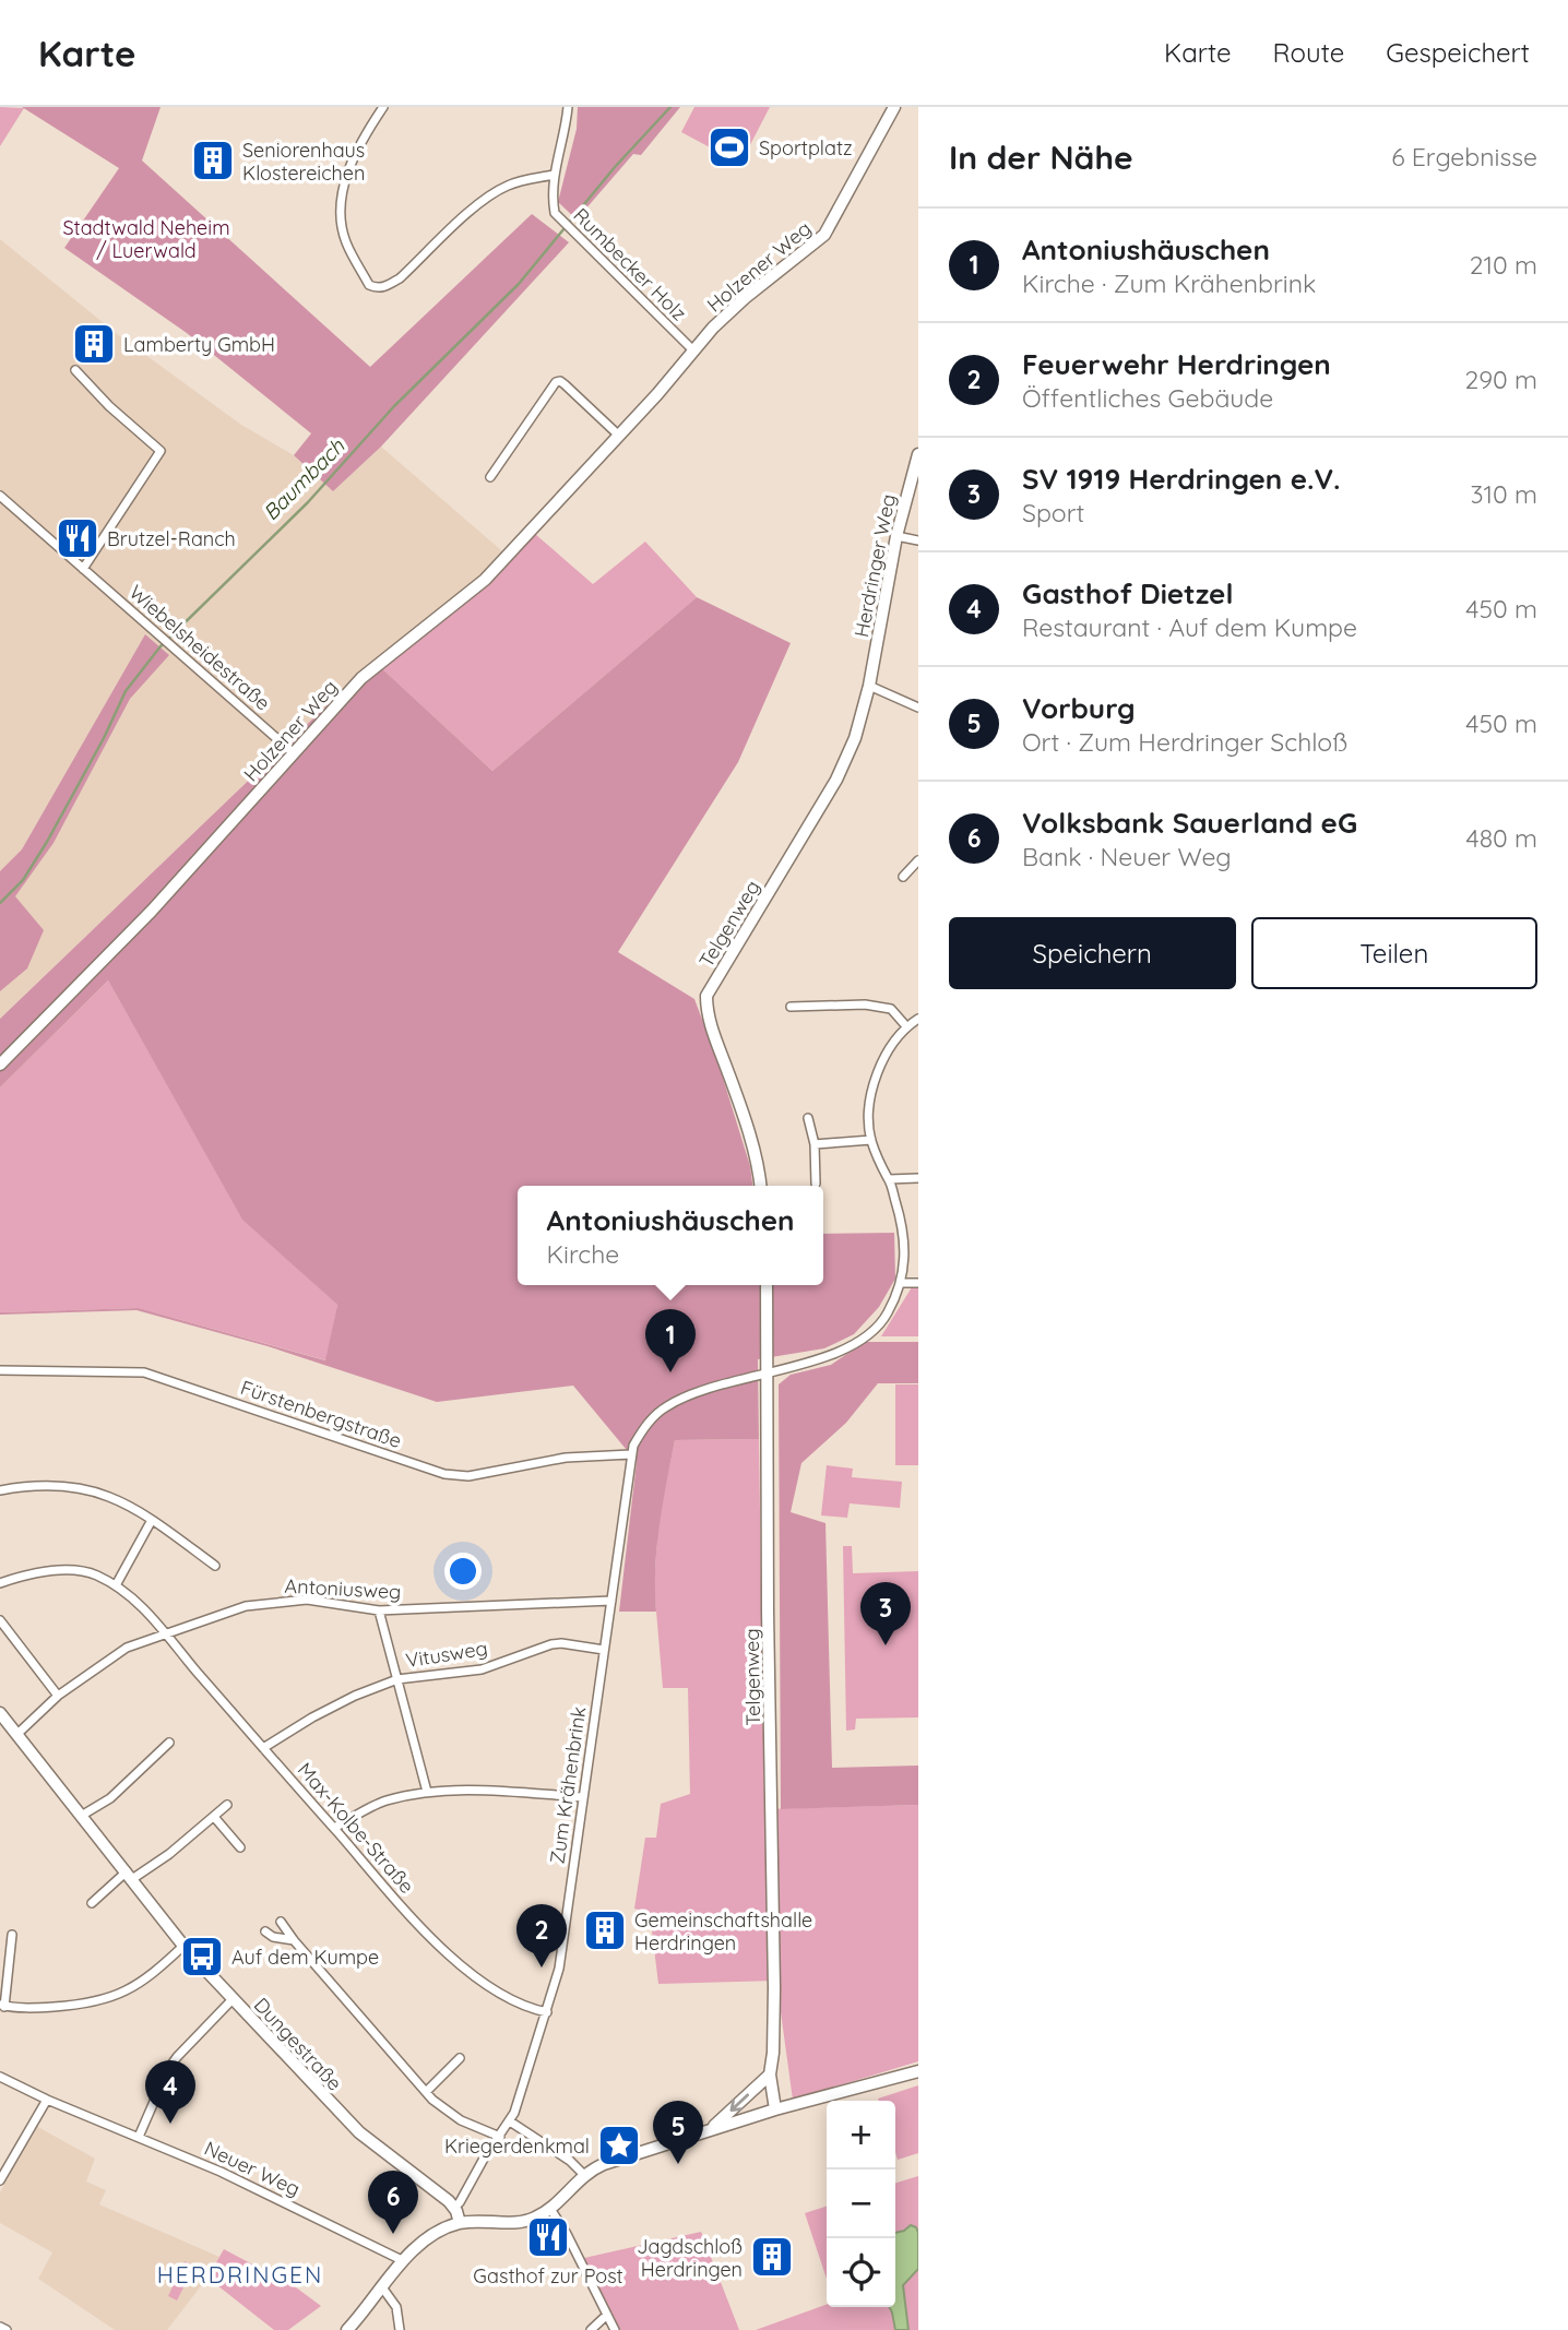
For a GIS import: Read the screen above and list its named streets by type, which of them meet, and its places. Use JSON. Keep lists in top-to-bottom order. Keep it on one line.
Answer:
{"streets":{"main road":["Holzener Weg","Herdringer Weg","Telgenweg","Dungestraße"],"street":["Rumbecker Holz","Wiebelsheidestraße","Fürstenbergstraße","Antoniusweg","Vitusweg","Zum Krähenbrink","Max-Kolbe-Straße","Neuer Weg"]},"crossings":[["Rumbecker Holz","Holzener Weg"],["Holzener Weg","Wiebelsheidestraße"],["Herdringer Weg","Telgenweg"],["Telgenweg","Zum Krähenbrink"],["Fürstenbergstraße","Zum Krähenbrink"],["Antoniusweg","Zum Krähenbrink"],["Antoniusweg","Max-Kolbe-Straße"],["Antoniusweg","Dungestraße"],["Vitusweg","Zum Krähenbrink"],["Vitusweg","Max-Kolbe-Straße"],["Zum Krähenbrink","Max-Kolbe-Straße"],["Zum Krähenbrink","Dungestraße"]],"districts":["HERDRINGEN"],"water":["Baumbach"],"parks":["Stadtwald Neheim / Luerwald"],"places":{"sports":["Sportplatz"],"building":["Seniorenhaus Klostereichen","Lamberty GmbH","Gemeinschaftshalle Herdringen","Jagdschloß Herdringen"],"restaurant":["Brutzel-Ranch","Gasthof zur Post"],"bus stop":["Auf dem Kumpe"],"place":["Kriegerdenkmal"]},"page":{"header":"Karte","nav":["Karte","Route","Gespeichert"],"heading":["In der Nähe","6 Ergebnisse"],"list":[{"mark":"1","name":"Antoniushäuschen","note":"Kirche · Zum Krähenbrink","value":"210 m"},{"mark":"2","name":"Feuerwehr Herdringen","note":"Öffentliches Gebäude","value":"290 m"},{"mark":"3","name":"SV 1919 Herdringen e.V.","note":"Sport","value":"310 m"},{"mark":"4","name":"Gasthof Dietzel","note":"Restaurant · Auf dem Kumpe","value":"450 m"},{"mark":"5","name":"Vorburg","note":"Ort · Zum Herdringer Schloß","value":"450 m"},{"mark":"6","name":"Volksbank Sauerland eG","note":"Bank · Neuer Weg","value":"480 m"}],"buttons":["Speichern","Teilen"],"popup":["Antoniushäuschen","Kirche"],"pins":["1","3","2","4","5","6"],"map_buttons":["+","−"]}}
